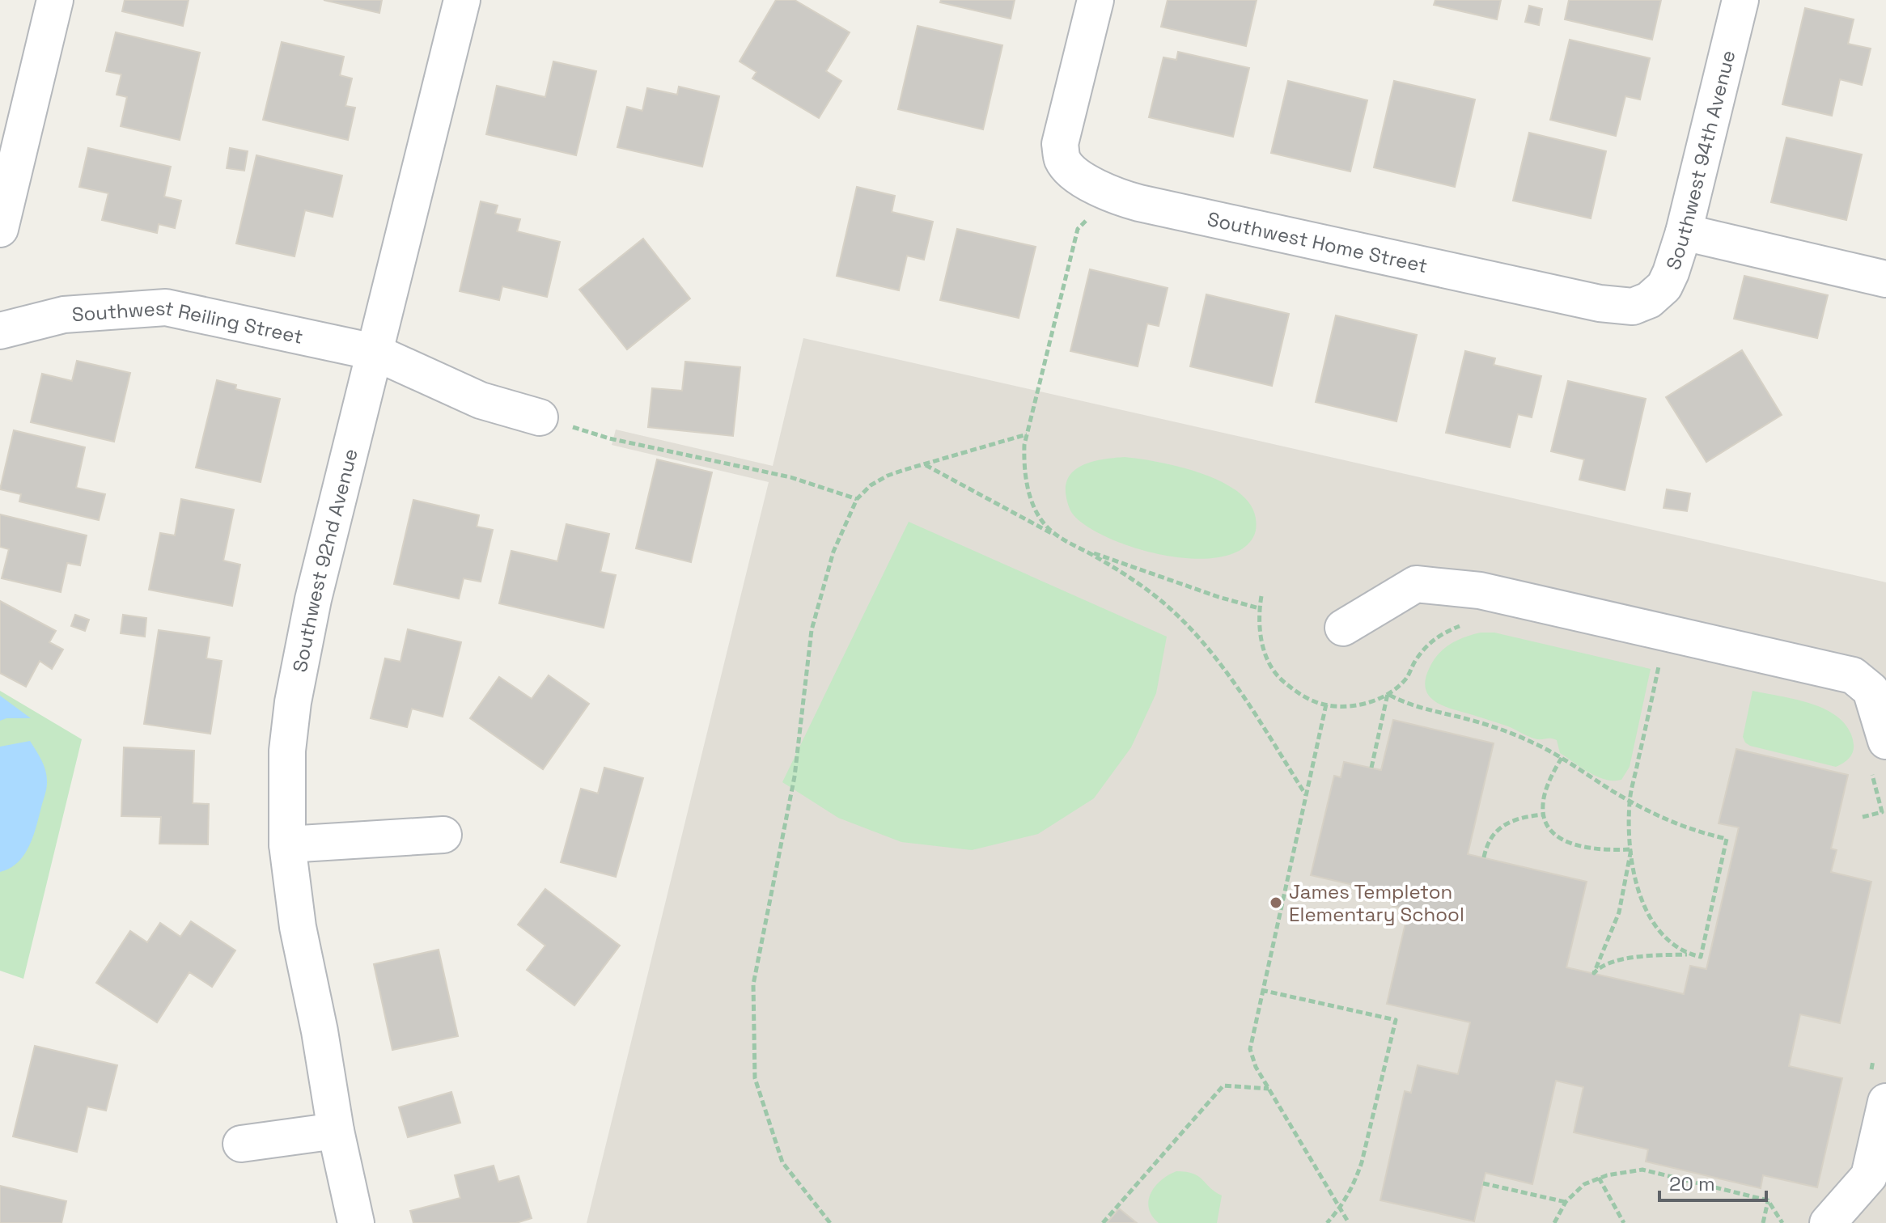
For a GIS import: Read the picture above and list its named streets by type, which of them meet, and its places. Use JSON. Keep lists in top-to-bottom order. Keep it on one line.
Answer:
{"streets":{"street":["Southwest 94th Avenue","Southwest Home Street","Southwest Reiling Street","Southwest 92nd Avenue"]},"crossings":[["Southwest 94th Avenue","Southwest Home Street"],["Southwest Reiling Street","Southwest 92nd Avenue"]],"places":["James Templeton Elementary School"],"scale_bar":"20 m"}
